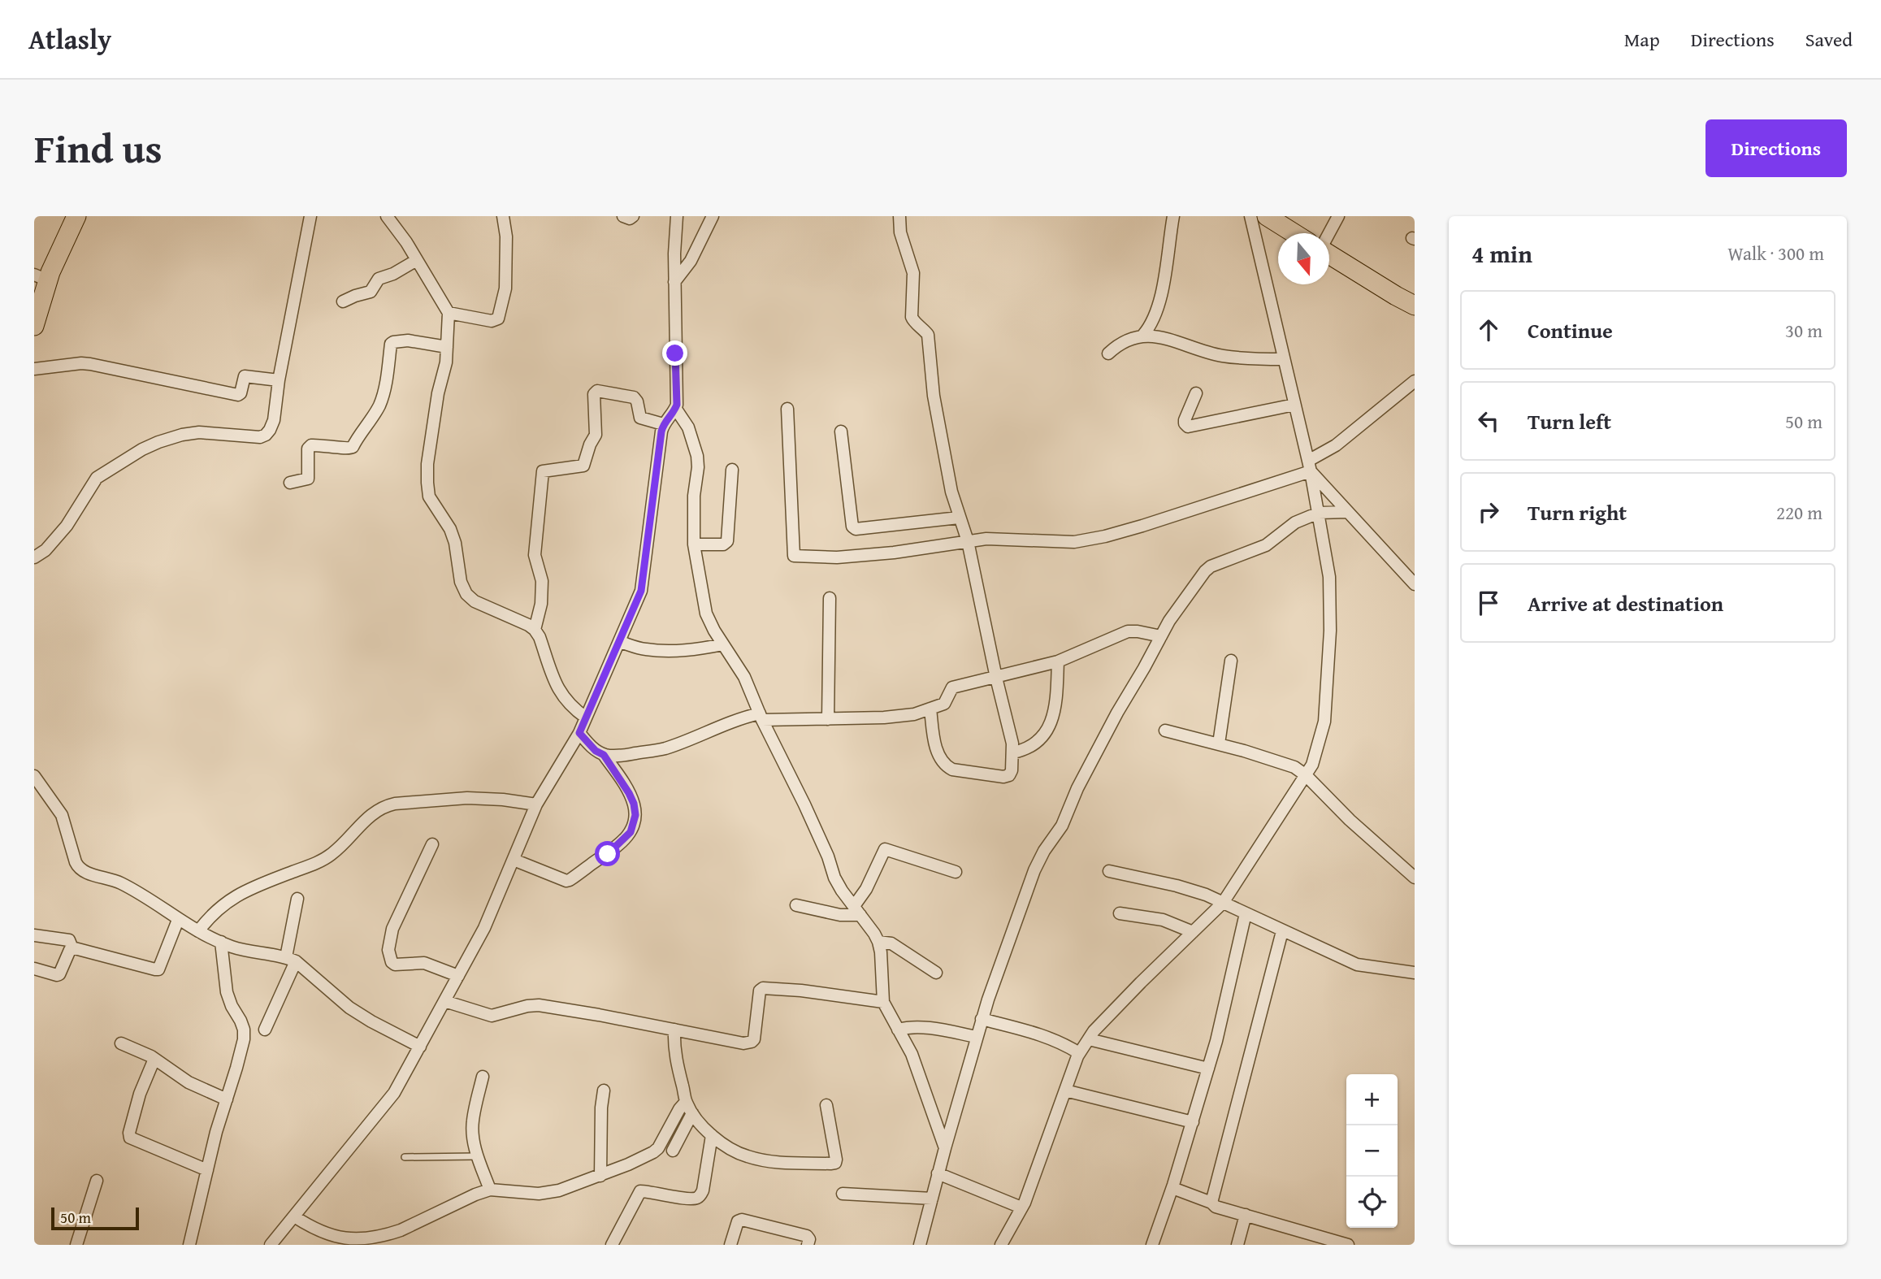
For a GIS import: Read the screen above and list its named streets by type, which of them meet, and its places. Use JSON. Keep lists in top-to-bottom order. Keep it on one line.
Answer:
{"scale_bar":"50 m","north":"bottom","page":{"header":"Atlasly","nav":["Map","Directions","Saved"],"title":"Find us","buttons":"Directions","heading":["4 min","Walk · 300 m"],"list":[["Continue","30 m"],["Turn left","50 m"],["Turn right","220 m"],"Arrive at destination"],"map_buttons":["+","−"],"scale":"50 m"}}
